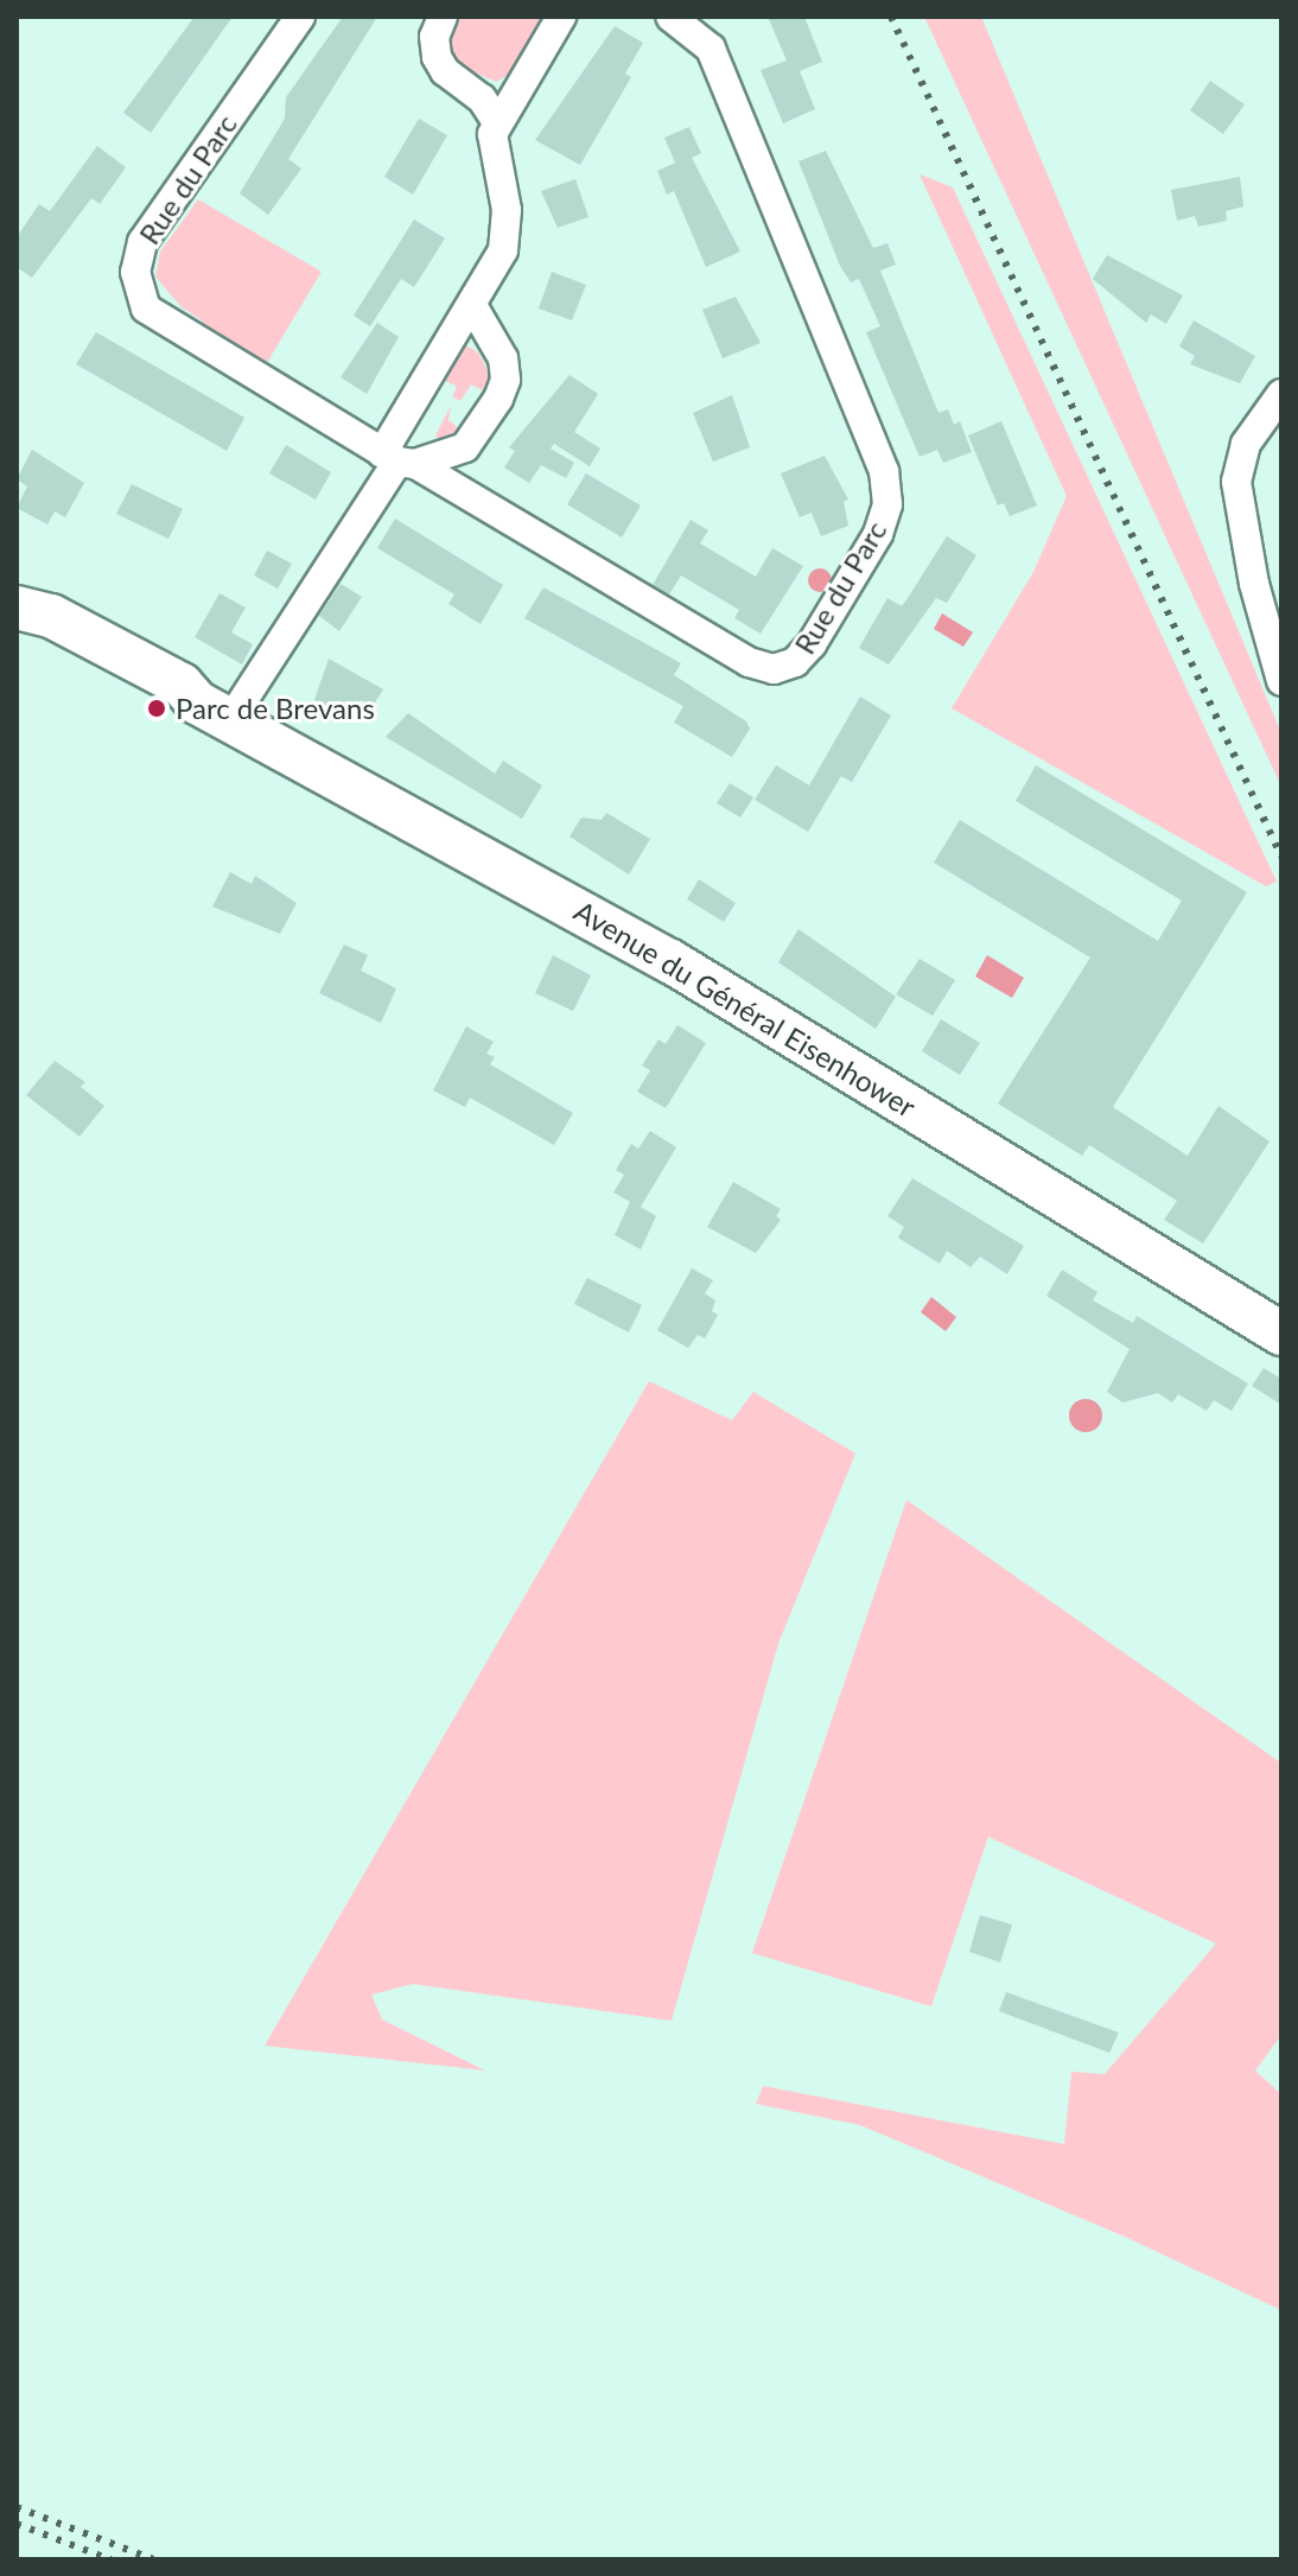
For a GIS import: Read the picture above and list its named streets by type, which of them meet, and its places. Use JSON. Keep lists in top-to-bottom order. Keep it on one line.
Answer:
{"streets":{"main road":["Avenue du Général Eisenhower"],"street":["Rue du Parc"]},"places":["Parc de Brevans"]}
